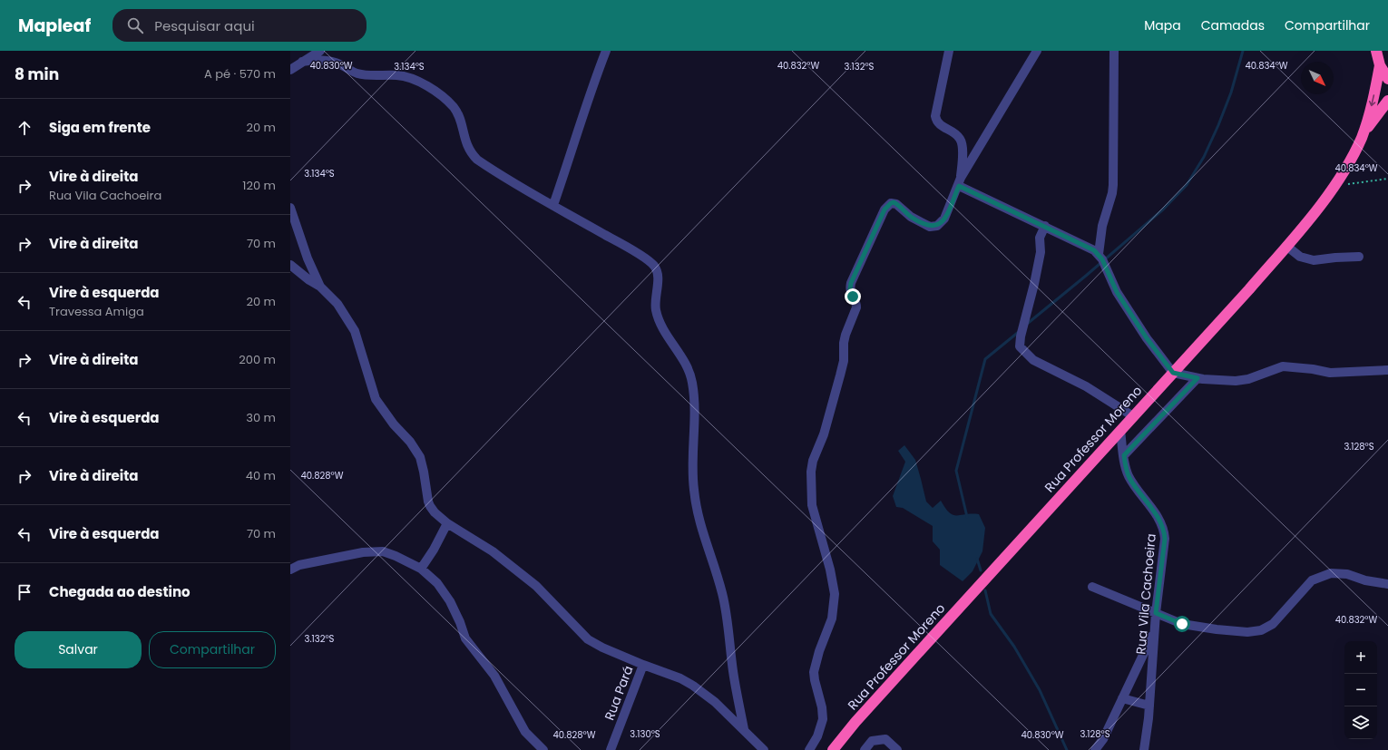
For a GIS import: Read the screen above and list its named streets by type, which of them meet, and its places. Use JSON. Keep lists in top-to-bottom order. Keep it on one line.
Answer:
{"streets":{"highway":["Rua Professor Moreno"],"street":["Rua Vila Cachoeira","Rua Pará"]},"crossings":[["Rua Professor Moreno","Rua Vila Cachoeira"]],"north":"bottom right","page":{"header":"Mapleaf","search":"Pesquisar aqui","nav":["Mapa","Camadas","Compartilhar"],"heading":["8 min","A pé · 570 m"],"list":[["Siga em frente","20 m"],["Vire à direita","Rua Vila Cachoeira","120 m"],["Vire à direita","70 m"],["Vire à esquerda","Travessa Amiga","20 m"],["Vire à direita","200 m"],["Vire à esquerda","30 m"],["Vire à direita","40 m"],["Vire à esquerda","70 m"],"Chegada ao destino"],"buttons":["Salvar","Compartilhar"],"map_buttons":["+","−"]},"coordinates":["40.830°W","40.832°W","40.834°W","3.134°S","3.132°S","3.128°S","40.828°W","3.130°S"]}
